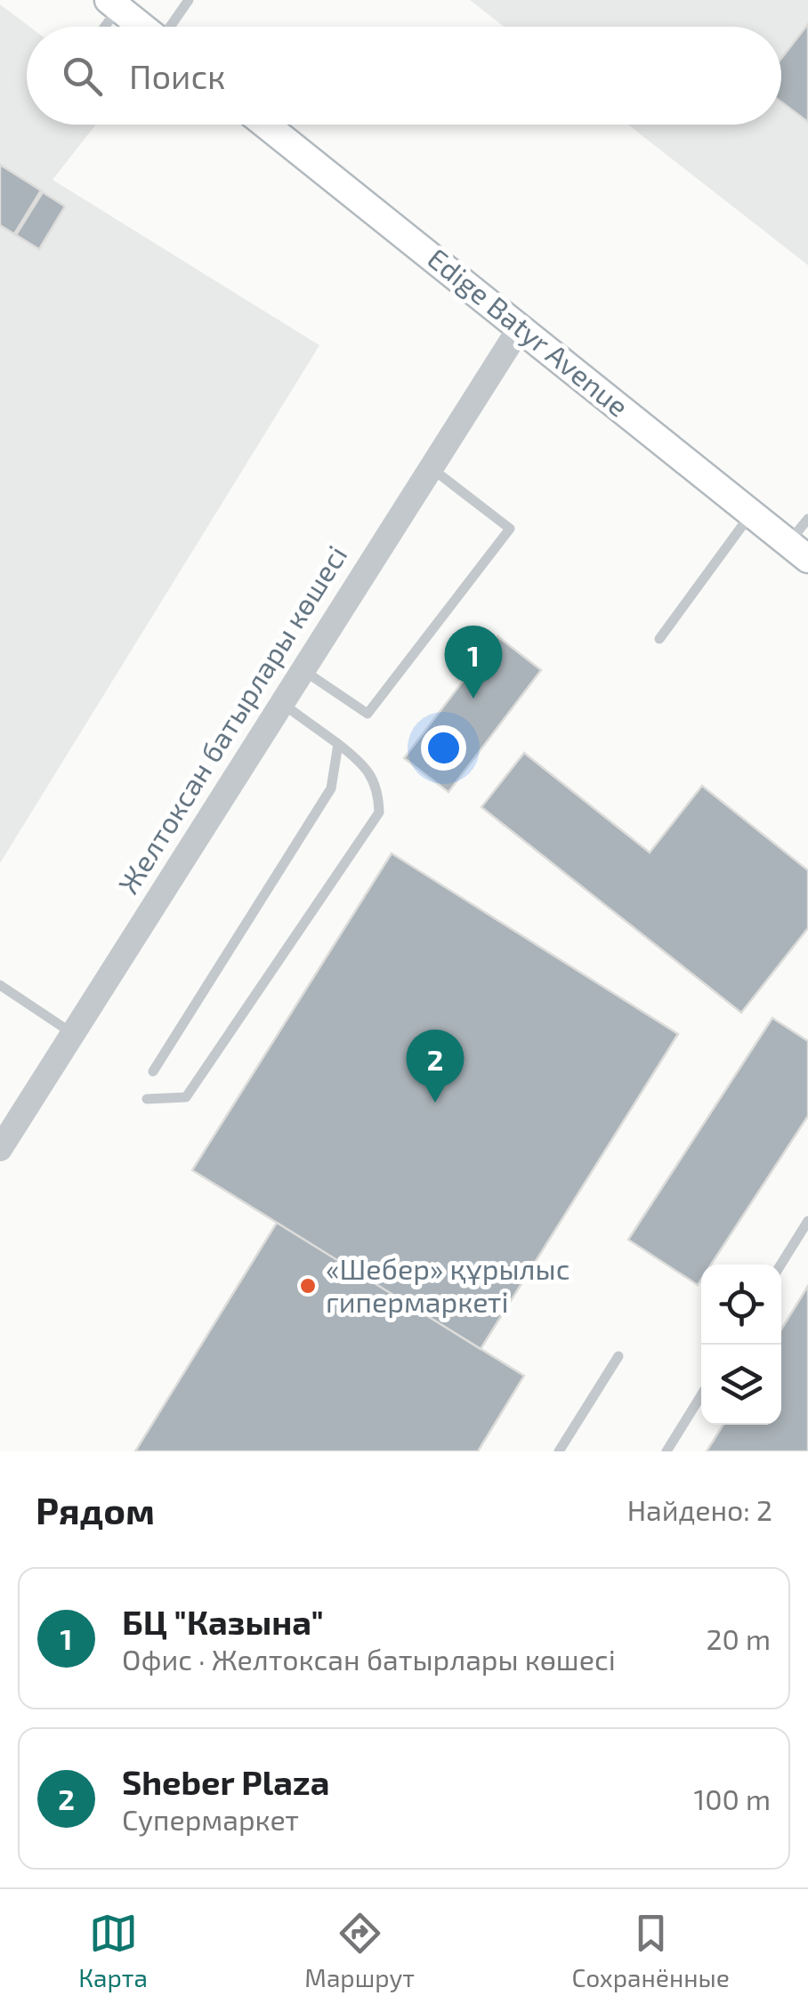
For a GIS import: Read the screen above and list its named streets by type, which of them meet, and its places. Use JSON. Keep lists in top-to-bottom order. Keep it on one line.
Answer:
{"streets":{"main road":["Edige Batyr Avenue"],"street":["Желтоксан батырлары көшесі"]},"crossings":[["Edige Batyr Avenue","Желтоксан батырлары көшесі"]],"places":["«Шебер» құрылыс гипермаркеті"],"page":{"search":"Поиск","pins":["1","2"],"heading":["Рядом","Найдено: 2"],"list":[{"mark":"1","name":"БЦ \"Казына\"","note":"Офис · Желтоксан батырлары көшесі","value":"20 m"},{"mark":"2","name":"Sheber Plaza","note":"Супермаркет","value":"100 m"}],"nav":["Карта","Маршрут","Сохранённые"]}}
